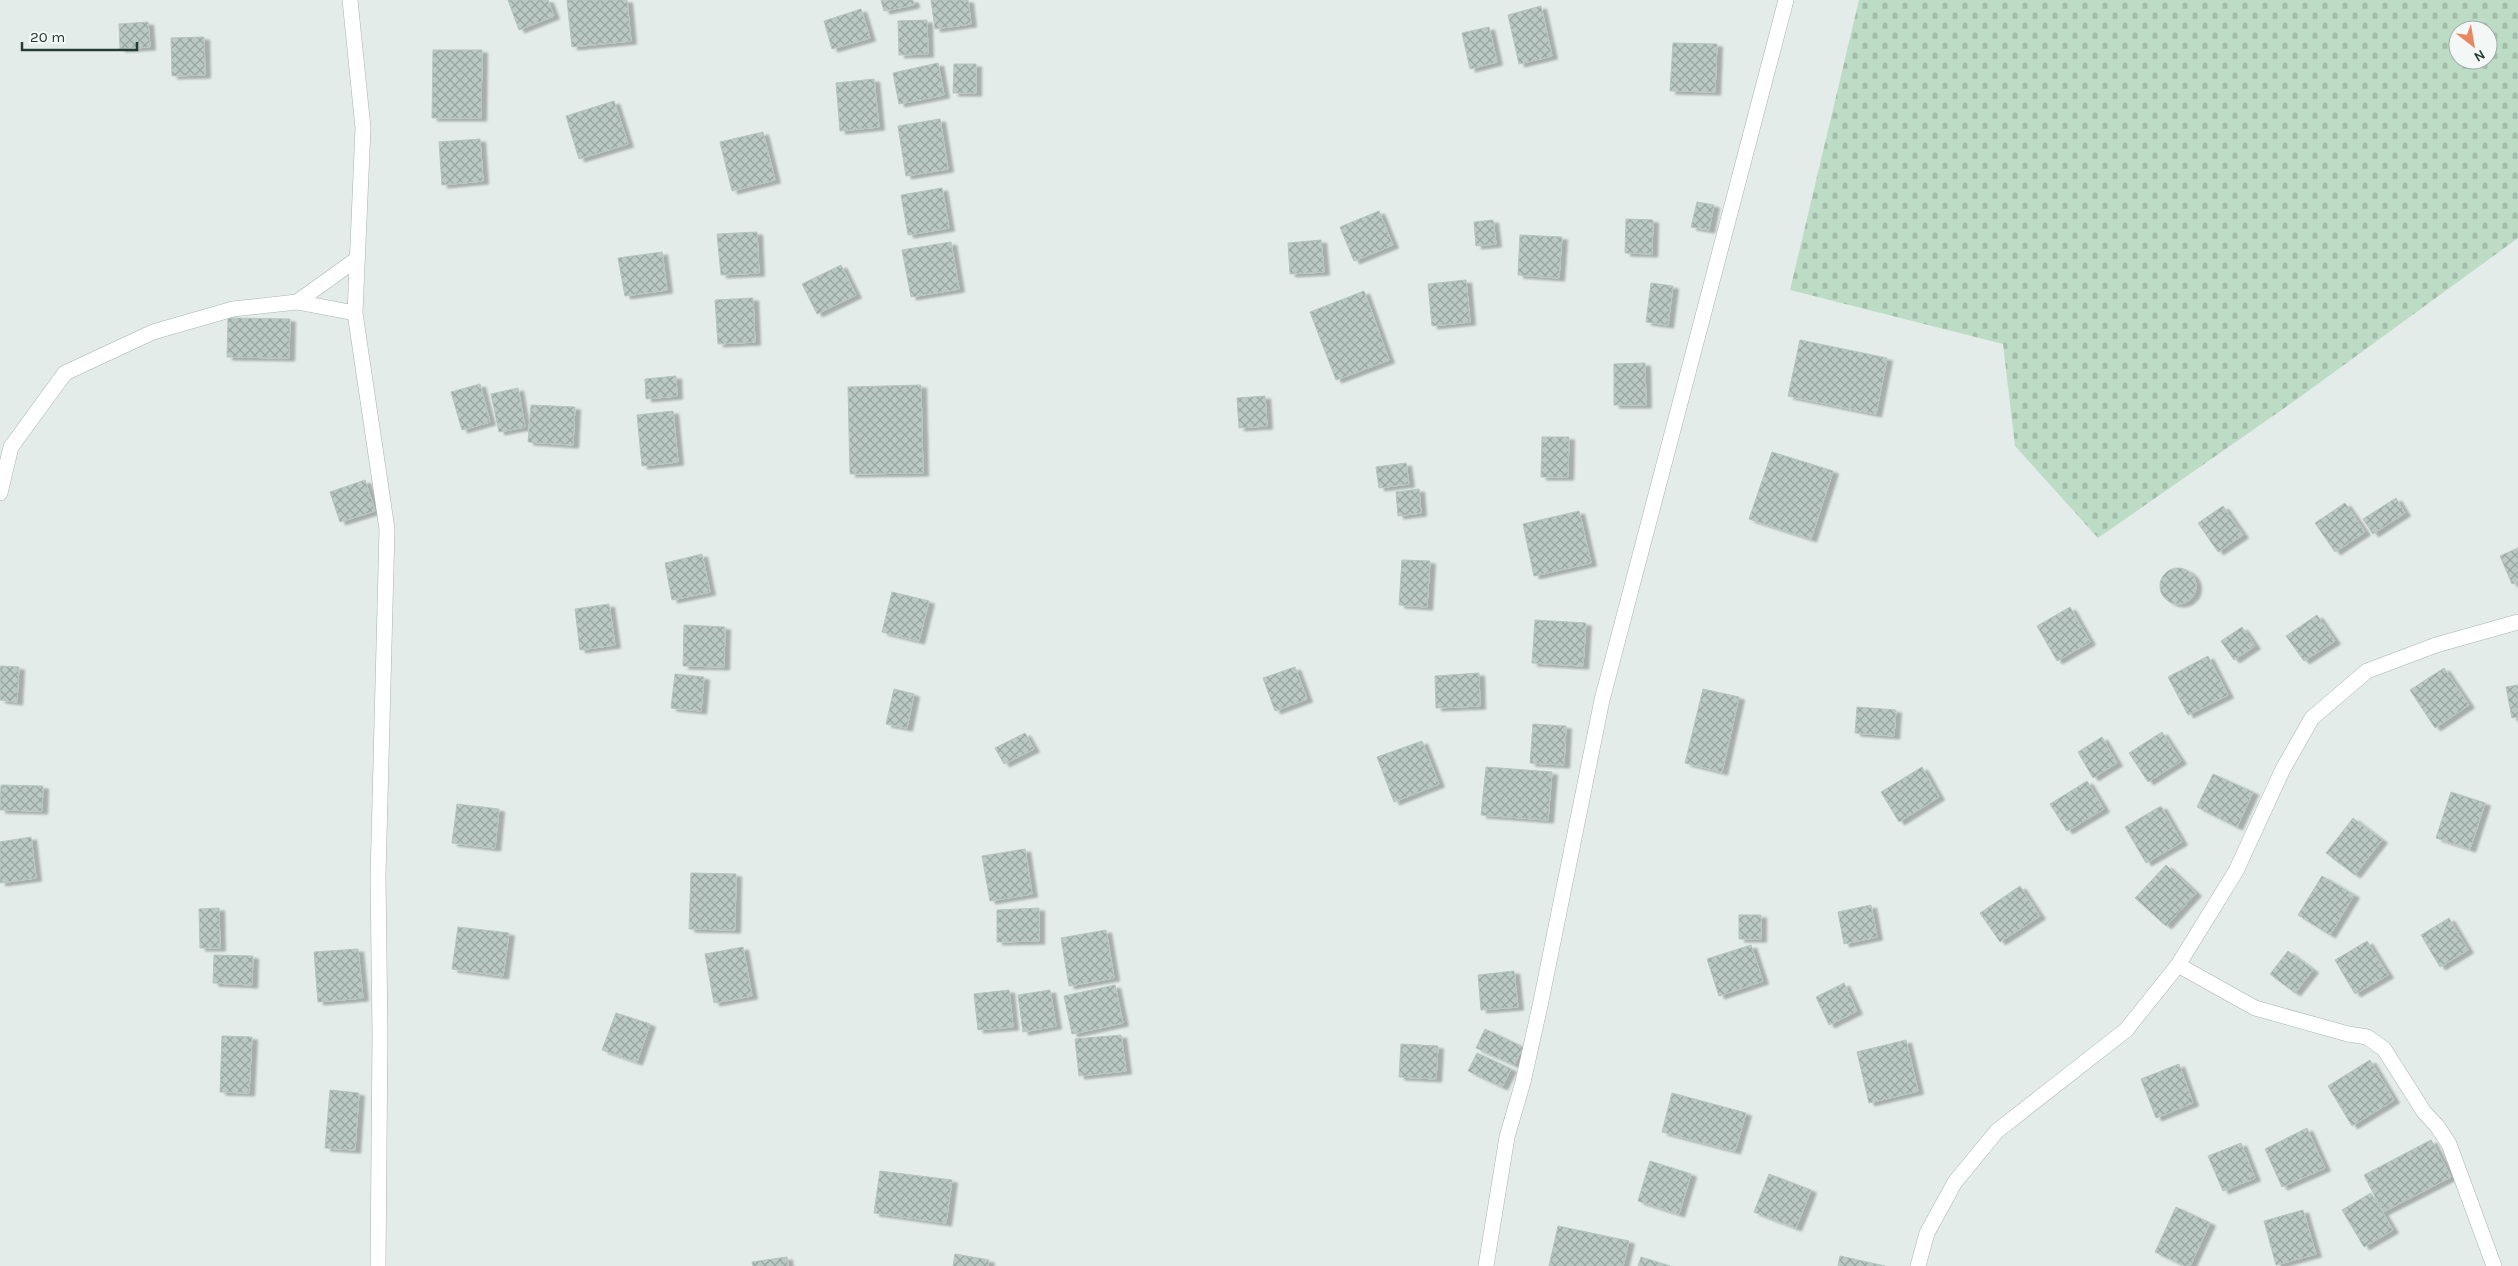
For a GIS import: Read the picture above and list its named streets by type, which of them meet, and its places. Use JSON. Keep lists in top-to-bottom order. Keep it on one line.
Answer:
{"scale_bar":"20 m","north":"bottom right"}
